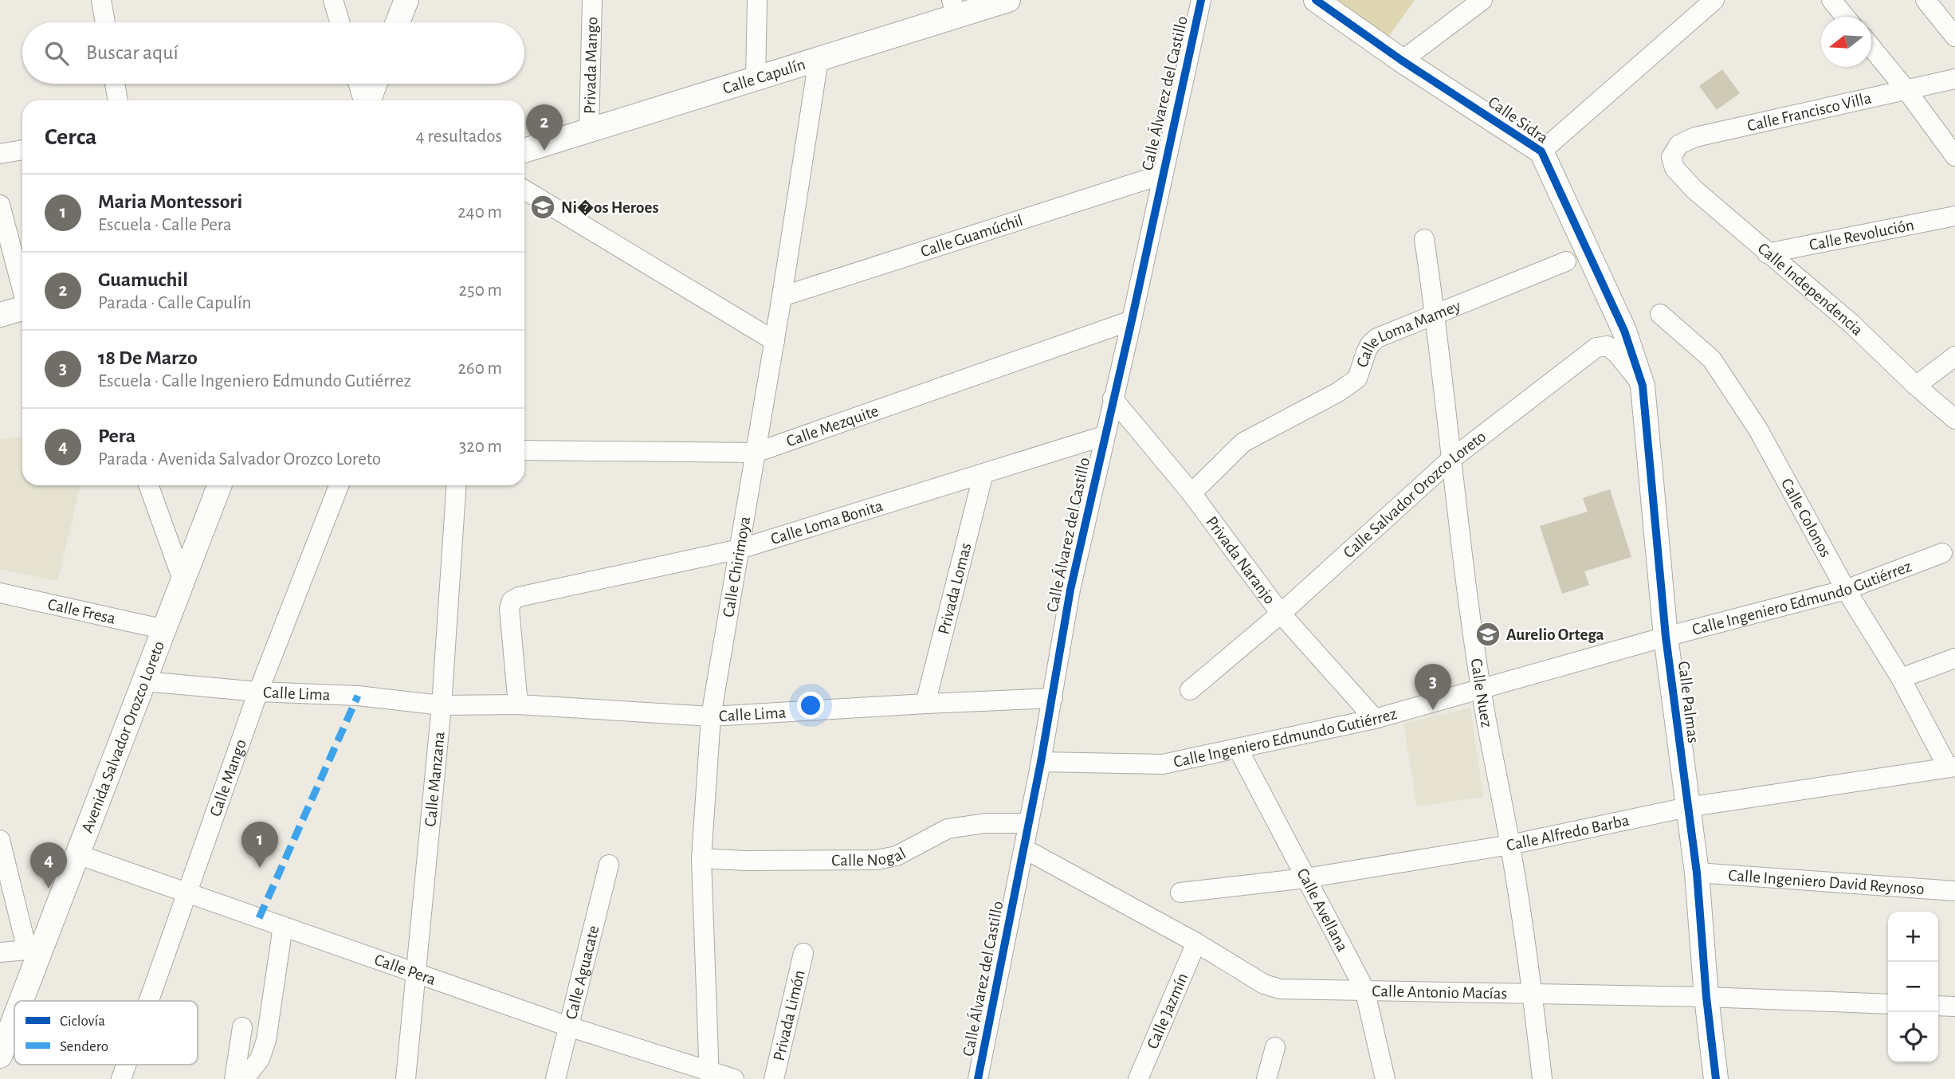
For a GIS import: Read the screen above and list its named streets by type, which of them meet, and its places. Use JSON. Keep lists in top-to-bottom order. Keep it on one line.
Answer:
{"streets":{"street":["Privada Mango","Calle Capulín","Calle Álvarez del Castillo","Calle Francisco Villa","Calle Sidra","Calle Revolución","Calle Guamúchil","Calle Independencia","Calle Loma Mamey","Calle Mezquite","Calle Salvador Orozco Loreto","Calle Colonos","Calle Loma Bonita","Privada Naranjo","Calle Chirimoya","Privada Lomas","Calle Ingeniero Edmundo Gutiérrez","Calle Fresa","Calle Lima","Calle Nuez","Calle Palmas","Avenida Salvador Orozco Loreto","Calle Mango","Calle Manzana","Calle Alfredo Barba","Calle Nogal","Calle Ingeniero David Reynoso","Calle Avellana","Calle Pera","Calle Aguacate","Calle Antonio Macías","Calle Jazmín","Privada Limón"]},"crossings":[["Privada Mango","Calle Capulín"],["Calle Capulín","Calle Chirimoya"],["Calle Álvarez del Castillo","Calle Guamúchil"],["Calle Álvarez del Castillo","Calle Mezquite"],["Calle Álvarez del Castillo","Calle Loma Bonita"],["Calle Álvarez del Castillo","Privada Naranjo"],["Calle Álvarez del Castillo","Calle Ingeniero Edmundo Gutiérrez"],["Calle Álvarez del Castillo","Calle Lima"],["Calle Álvarez del Castillo","Calle Nogal"],["Calle Álvarez del Castillo","Calle Antonio Macías"],["Calle Francisco Villa","Calle Independencia"],["Calle Sidra","Calle Palmas"],["Calle Revolución","Calle Independencia"],["Calle Guamúchil","Calle Chirimoya"],["Calle Loma Mamey","Privada Naranjo"],["Calle Loma Mamey","Calle Nuez"],["Calle Mezquite","Calle Chirimoya"],["Calle Salvador Orozco Loreto","Privada Naranjo"],["Calle Salvador Orozco Loreto","Calle Nuez"],["Calle Salvador Orozco Loreto","Calle Palmas"],["Calle Colonos","Calle Ingeniero Edmundo Gutiérrez"],["Calle Colonos","Calle Alfredo Barba"],["Calle Loma Bonita","Calle Chirimoya"],["Calle Loma Bonita","Privada Lomas"],["Calle Loma Bonita","Calle Lima"],["Privada Naranjo","Calle Ingeniero Edmundo Gutiérrez"],["Calle Chirimoya","Calle Lima"],["Calle Chirimoya","Calle Nogal"],["Calle Chirimoya","Calle Pera"],["Privada Lomas","Calle Lima"],["Calle Ingeniero Edmundo Gutiérrez","Calle Nuez"],["Calle Ingeniero Edmundo Gutiérrez","Calle Palmas"],["Calle Ingeniero Edmundo Gutiérrez","Calle Avellana"],["Calle Fresa","Avenida Salvador Orozco Loreto"],["Calle Lima","Avenida Salvador Orozco Loreto"],["Calle Lima","Calle Mango"],["Calle Lima","Calle Manzana"],["Calle Nuez","Calle Alfredo Barba"],["Calle Nuez","Calle Antonio Macías"],["Calle Palmas","Calle Alfredo Barba"],["Calle Palmas","Calle Ingeniero David Reynoso"],["Calle Palmas","Calle Antonio Macías"],["Avenida Salvador Orozco Loreto","Calle Pera"],["Calle Mango","Calle Pera"],["Calle Manzana","Calle Pera"],["Calle Alfredo Barba","Calle Avellana"],["Calle Avellana","Calle Antonio Macías"],["Calle Pera","Calle Aguacate"],["Calle Antonio Macías","Calle Jazmín"]],"places":{"school or university":["Ni�os Heroes","Aurelio Ortega"]},"legend":["Ciclovía","Sendero"],"north":"left","page":{"search":"Buscar aquí","heading":["Cerca","4 resultados"],"pins":["2","3","1","4"],"list":[{"mark":"1","name":"Maria Montessori","note":"Escuela · Calle Pera","value":"240 m"},{"mark":"2","name":"Guamuchil","note":"Parada · Calle Capulín","value":"250 m"},{"mark":"3","name":"18 De Marzo","note":"Escuela · Calle Ingeniero Edmundo Gutiérrez","value":"260 m"},{"mark":"4","name":"Pera","note":"Parada · Avenida Salvador Orozco Loreto","value":"320 m"}],"map_buttons":["+","−"]}}
